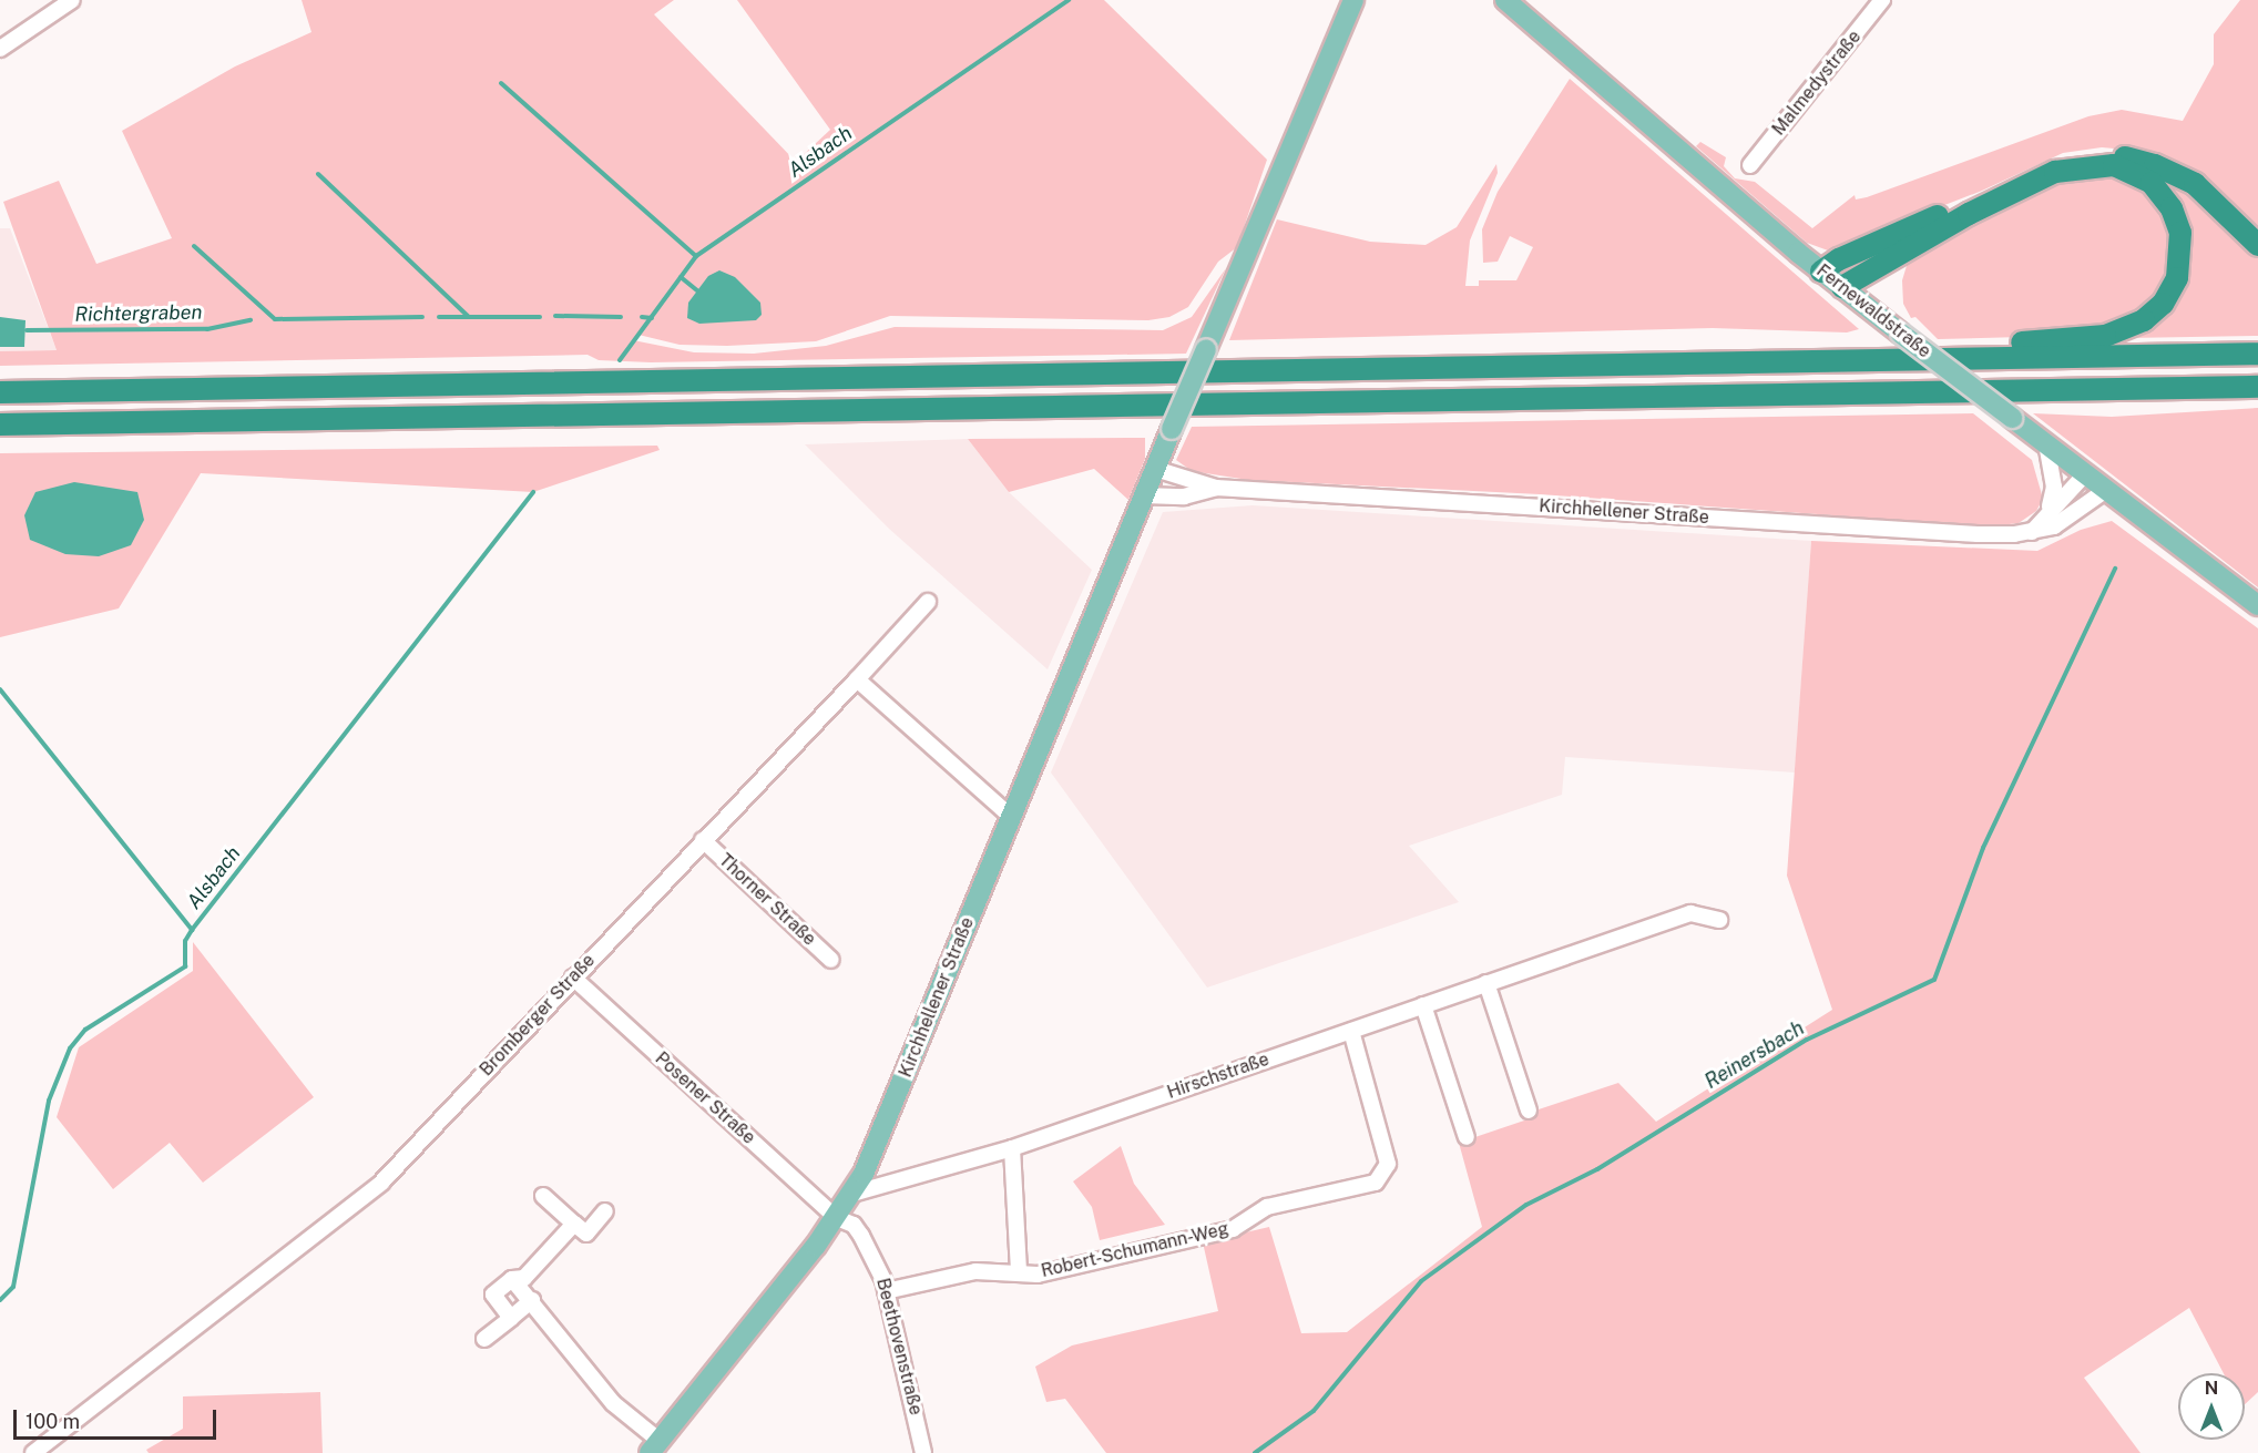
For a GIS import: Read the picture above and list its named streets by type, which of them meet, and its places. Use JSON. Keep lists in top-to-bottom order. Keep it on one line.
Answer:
{"streets":{"main road":["Fernewaldstraße","Kirchhellener Straße"],"street":["Malmedystraße","Thorner Straße","Bromberger Straße","Hirschstraße","Posener Straße","Robert-Schumann-Weg","Beethovenstraße"]},"crossings":[["Fernewaldstraße","Kirchhellener Straße"],["Kirchhellener Straße","Hirschstraße"],["Kirchhellener Straße","Posener Straße"],["Kirchhellener Straße","Beethovenstraße"],["Thorner Straße","Bromberger Straße"],["Bromberger Straße","Posener Straße"],["Hirschstraße","Robert-Schumann-Weg"],["Posener Straße","Beethovenstraße"],["Robert-Schumann-Weg","Beethovenstraße"]],"water":["Alsbach","Richtergraben","Reinersbach"],"scale_bar":"100 m","north":"top"}
